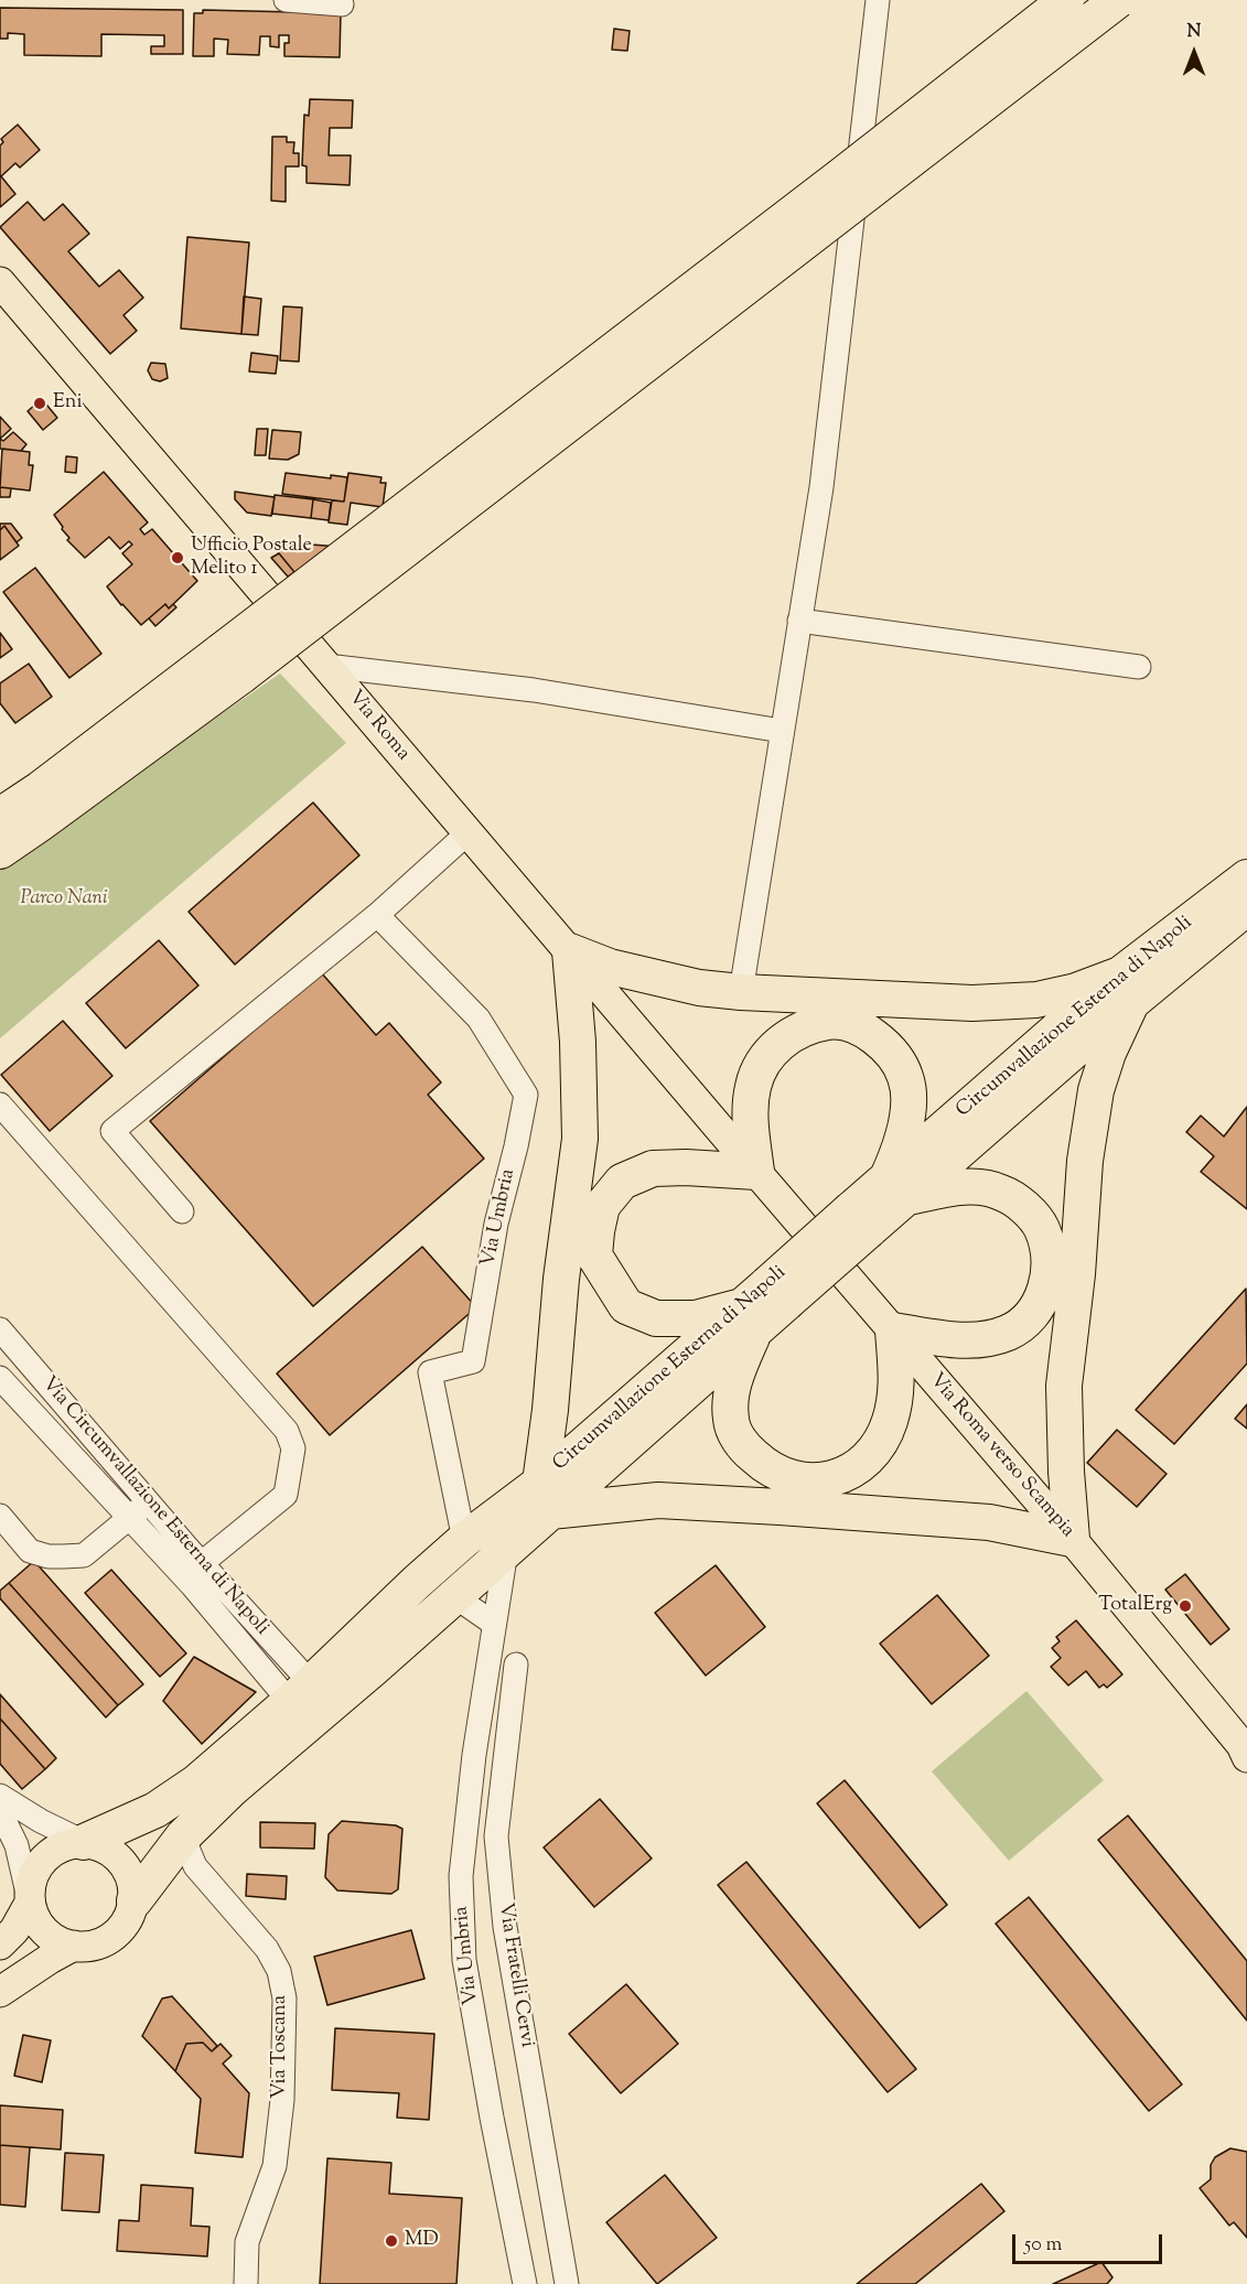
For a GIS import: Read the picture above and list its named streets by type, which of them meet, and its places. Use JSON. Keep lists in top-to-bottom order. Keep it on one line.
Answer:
{"streets":{"highway":["Circumvallazione Esterna di Napoli"],"main road":["Via Roma","Via Roma verso Scampia"],"street":["Via Umbria","Via Circumvallazione Esterna di Napoli","Via Fratelli Cervi","Via Toscana"]},"crossings":[["Via Roma","Via Roma verso Scampia"],["Circumvallazione Esterna di Napoli","Via Umbria"],["Circumvallazione Esterna di Napoli","Via Circumvallazione Esterna di Napoli"],["Circumvallazione Esterna di Napoli","Via Toscana"]],"parks":["Parco Nani"],"places":["Eni","Ufficio Postale Melito 1","TotalErg","MD"],"scale_bar":"50 m","north":"top"}
